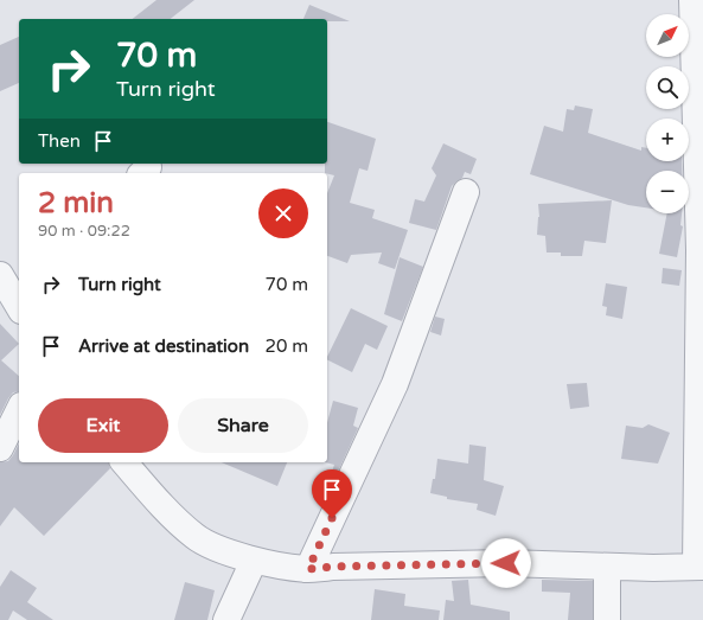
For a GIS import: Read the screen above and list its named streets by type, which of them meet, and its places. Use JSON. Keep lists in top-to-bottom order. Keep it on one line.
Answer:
{"north":"top right","page":{"map_buttons":["+","−"],"turn":["70 m","Turn right"],"then":"Then","heading":["2 min","90 m · 09:22"],"list":[{"name":"Turn right","value":"70 m"},{"name":"Arrive at destination","value":"20 m"}],"buttons":["Exit","Share"]}}
